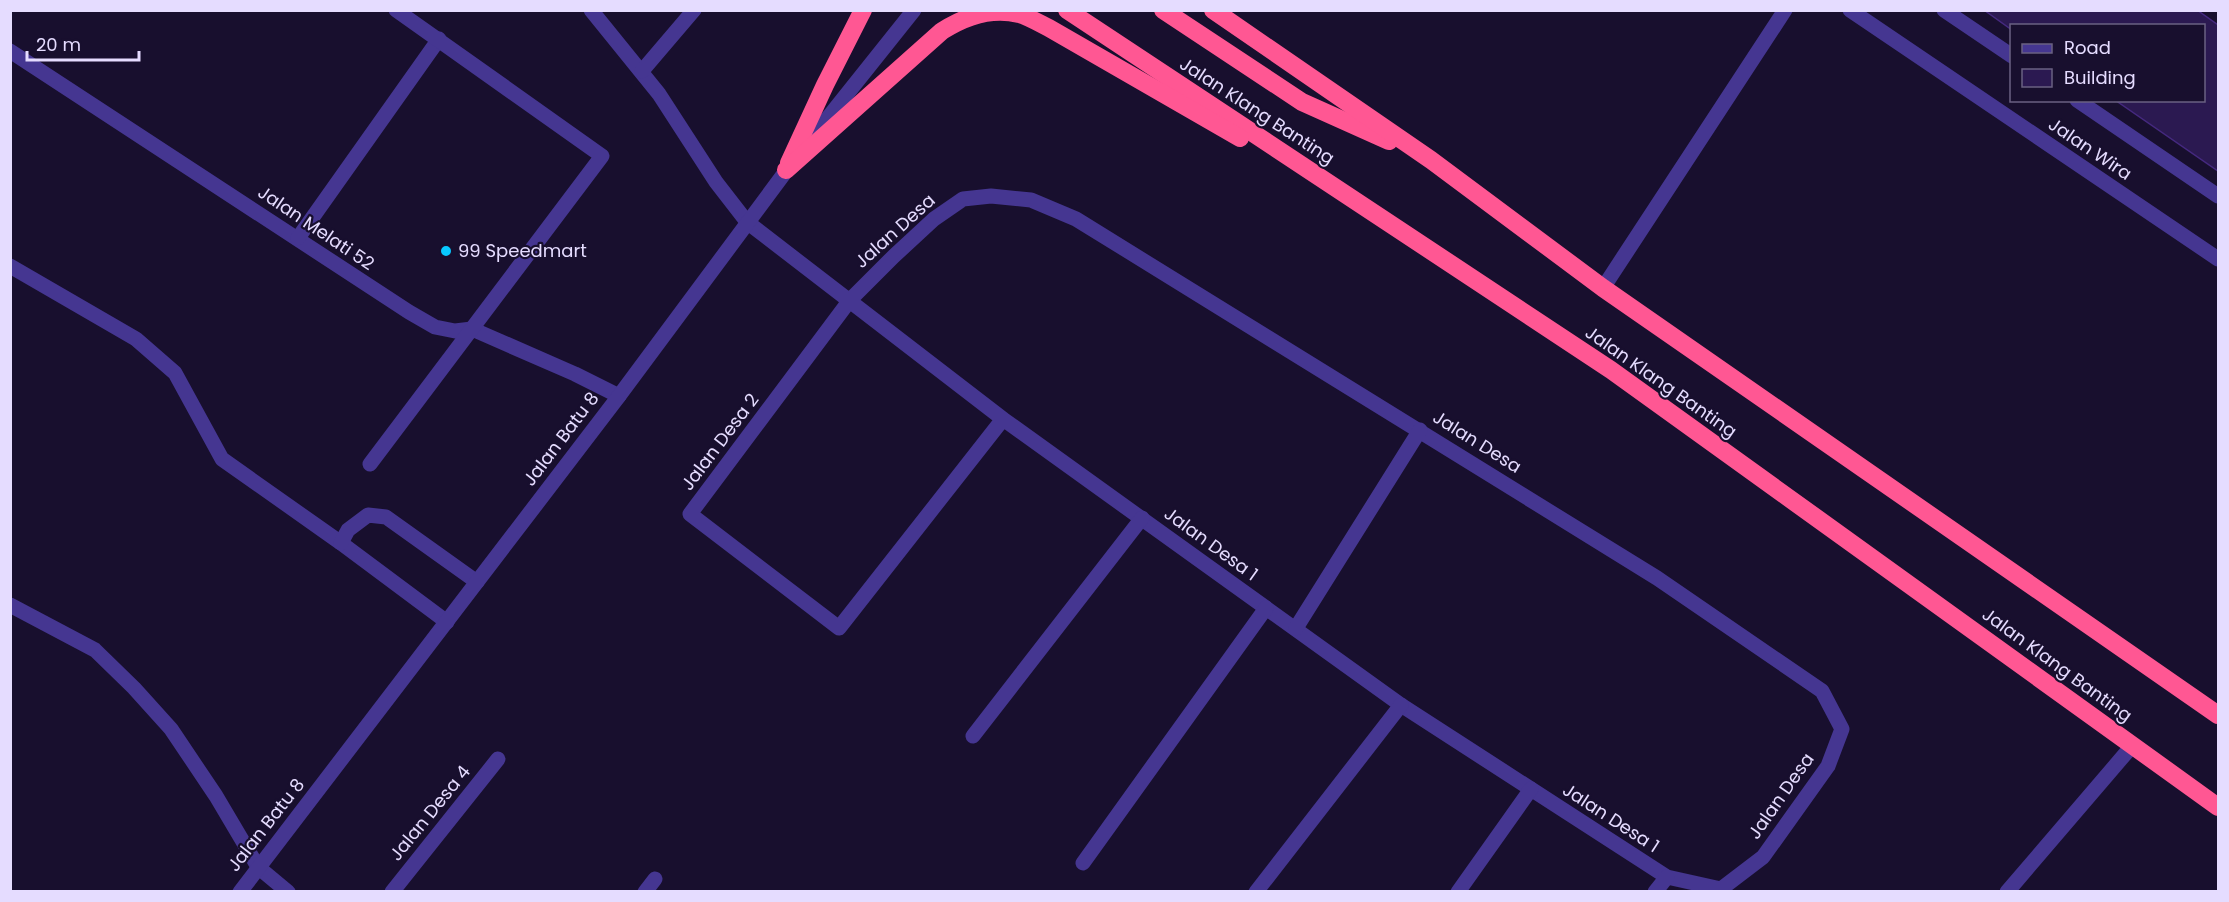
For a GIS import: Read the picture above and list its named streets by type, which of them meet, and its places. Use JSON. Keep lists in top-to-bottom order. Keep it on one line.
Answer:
{"streets":{"highway":["Jalan Klang Banting"],"street":["Jalan Wira","Jalan Melati 52","Jalan Desa","Jalan Batu 8","Jalan Desa 2","Jalan Desa 1","Jalan Desa 4"]},"crossings":[["Jalan Melati 52","Jalan Batu 8"],["Jalan Desa","Jalan Desa 2"],["Jalan Desa","Jalan Desa 1"],["Jalan Batu 8","Jalan Desa 1"],["Jalan Desa 2","Jalan Desa 1"]],"places":["99 Speedmart"],"legend":["Road","Building"],"scale_bar":"20 m"}
